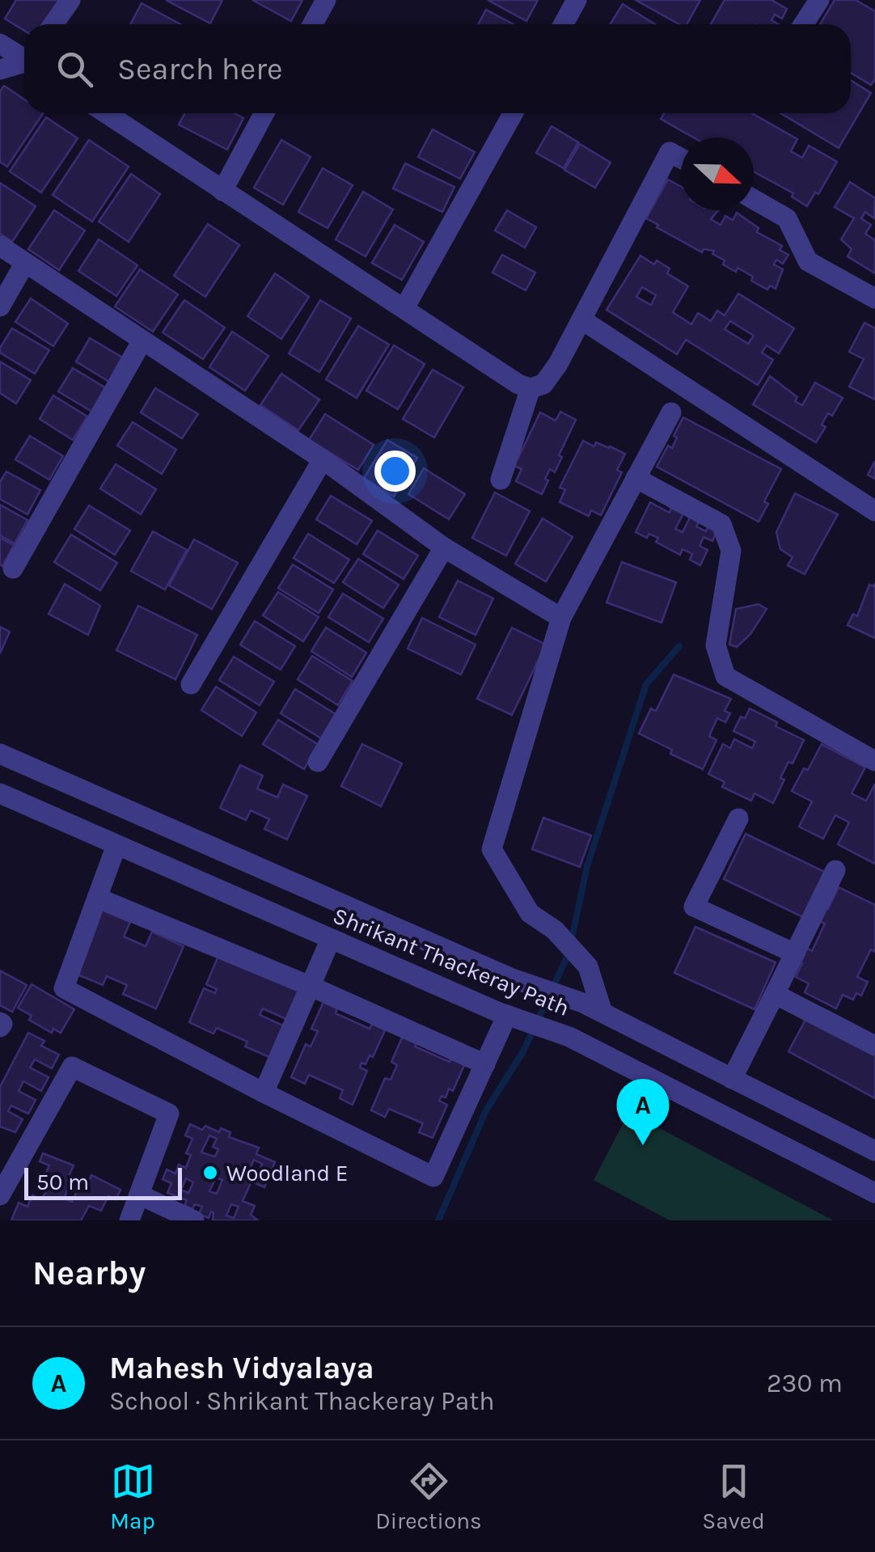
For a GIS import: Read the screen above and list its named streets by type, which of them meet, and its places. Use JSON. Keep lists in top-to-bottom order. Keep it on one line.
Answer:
{"streets":{"street":["Shrikant Thackeray Path"]},"places":["Woodland E"],"scale_bar":"50 m","north":"right","page":{"search":"Search here","pins":"A","scale":"50 m","heading":"Nearby","list":[{"mark":"A","name":"Mahesh Vidyalaya","note":"School · Shrikant Thackeray Path","value":"230 m"}],"nav":["Map","Directions","Saved"]}}
